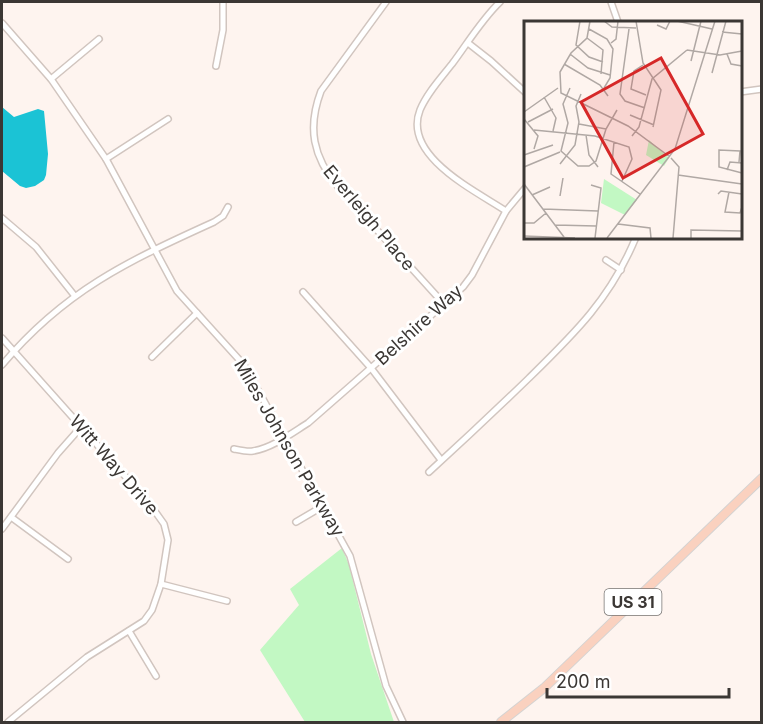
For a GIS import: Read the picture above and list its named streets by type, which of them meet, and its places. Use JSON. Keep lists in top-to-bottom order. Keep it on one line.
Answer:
{"streets":{"main road":["US 31"],"street":["Everleigh Place","Belshire Way","Miles Johnson Parkway","Witt Way Drive"]},"crossings":[["Everleigh Place","Belshire Way"],["Belshire Way","Miles Johnson Parkway"]],"scale_bar":"200 m"}
